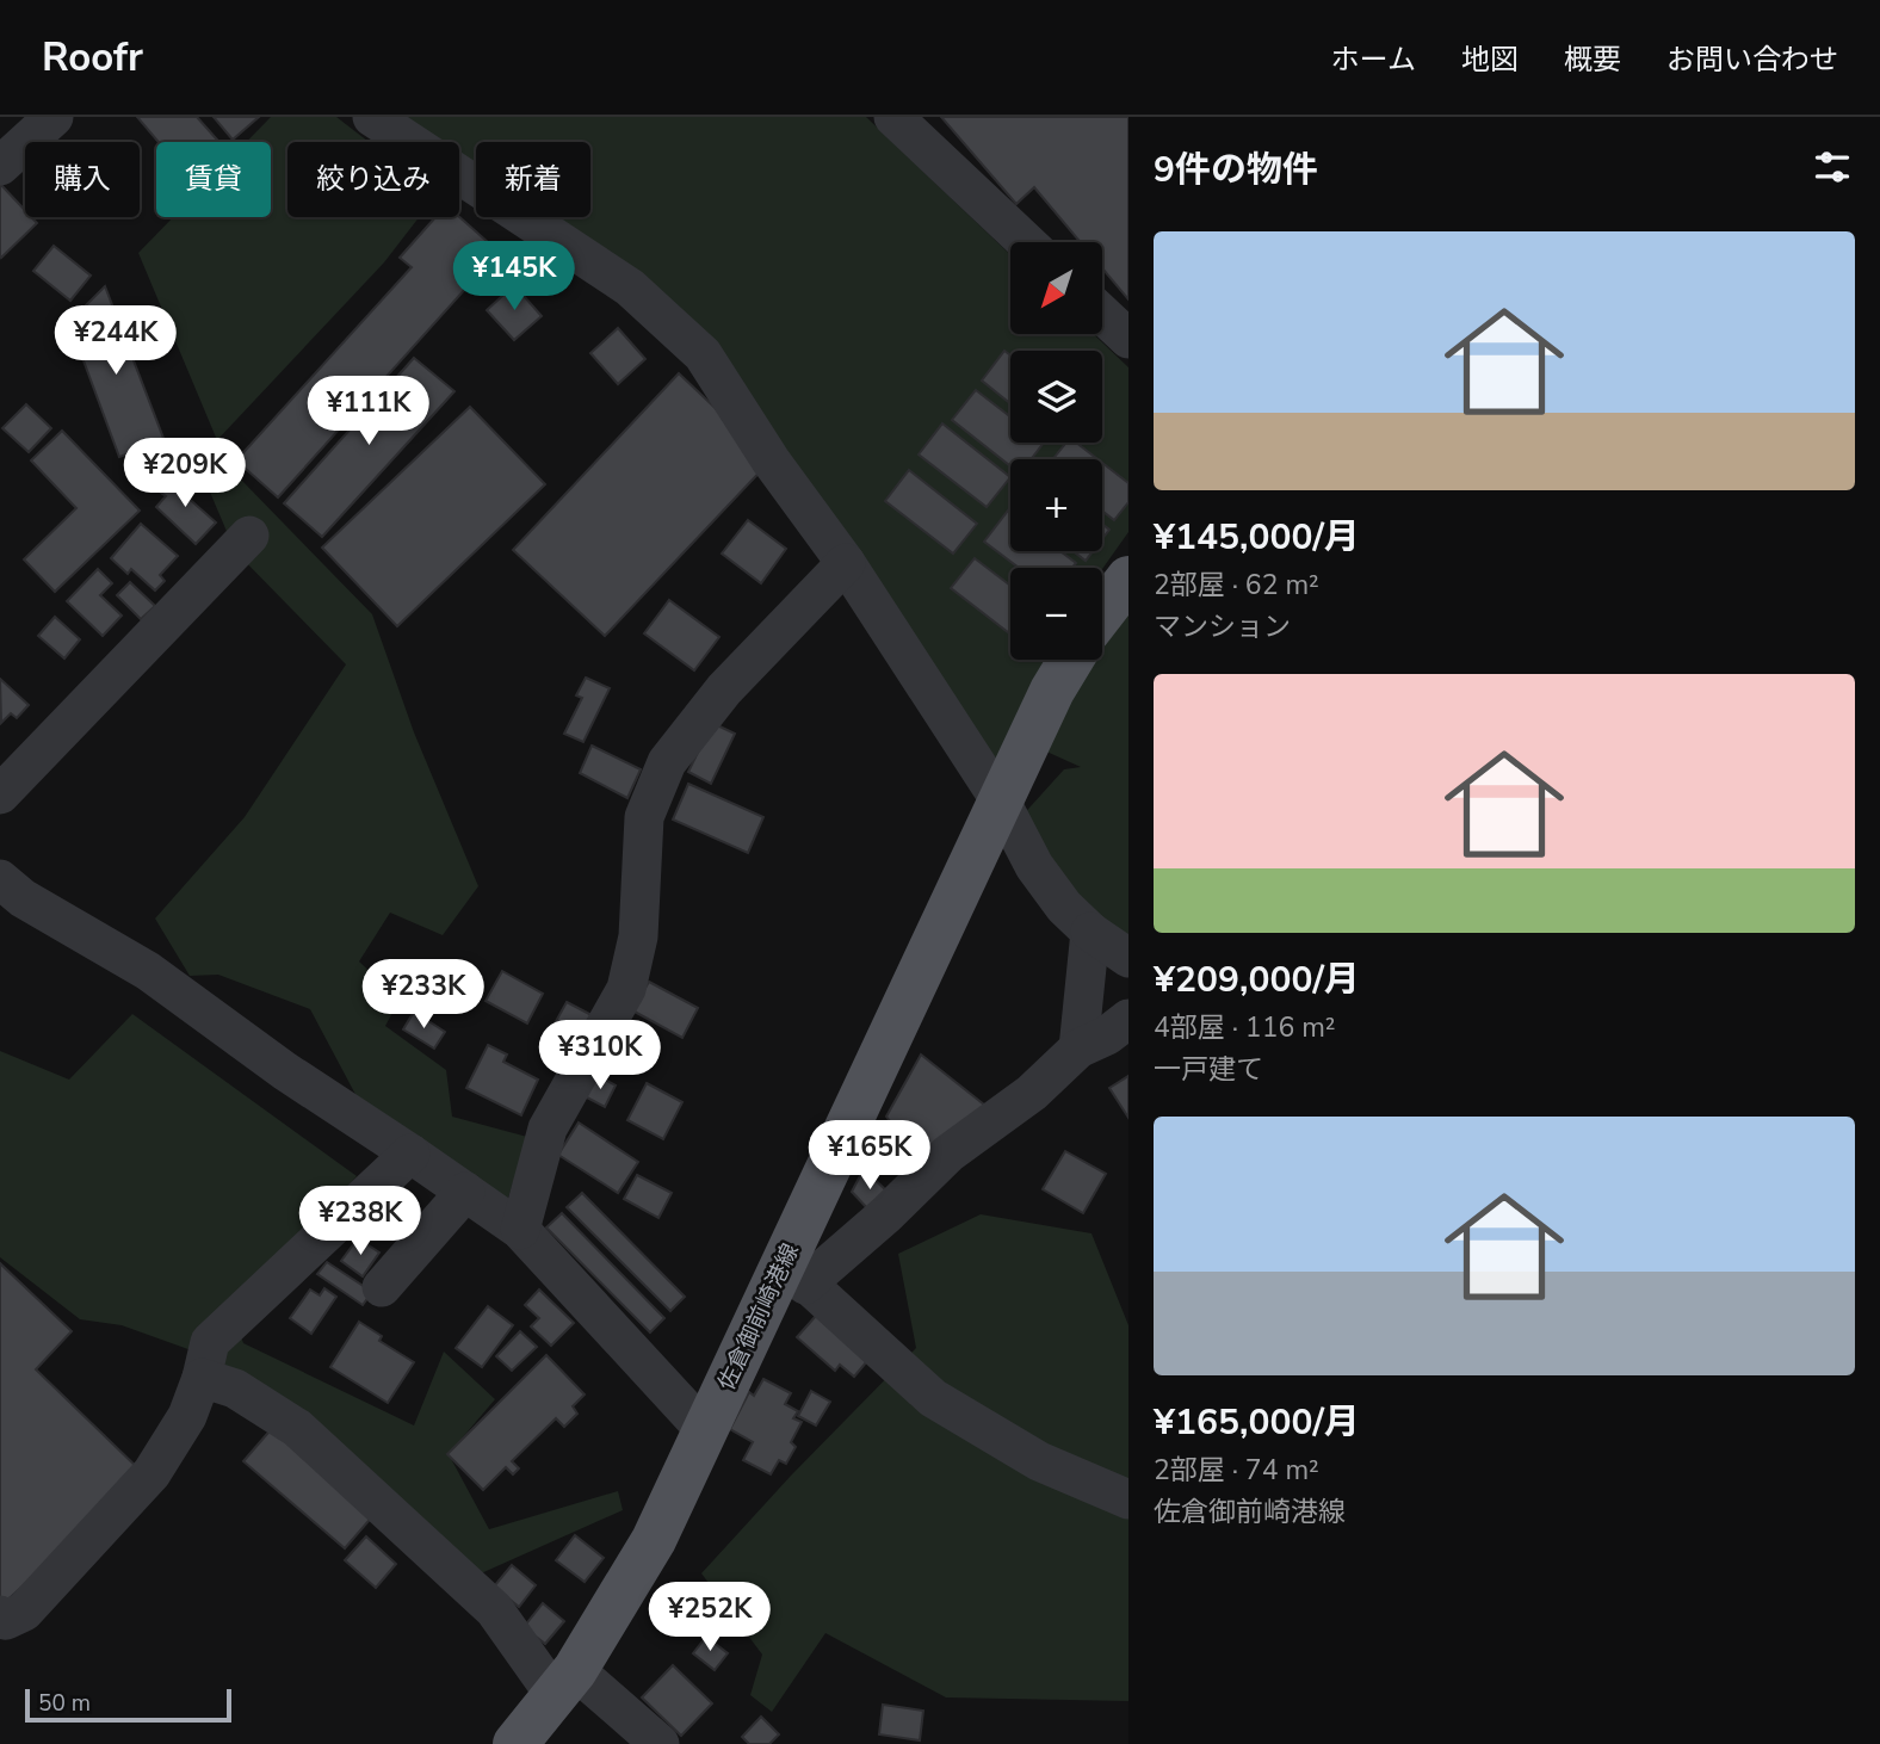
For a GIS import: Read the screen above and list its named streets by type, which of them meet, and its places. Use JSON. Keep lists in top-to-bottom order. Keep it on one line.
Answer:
{"streets":{"main road":["佐倉御前崎港線"]},"scale_bar":"50 m","north":"bottom left","page":{"header":"Roofr","nav":["ホーム","地図","概要","お問い合わせ"],"heading":"9件の物件","chip":["購入","賃貸","絞り込み","新着"],"list":[{"name":"¥145,000/月","note":"2部屋 · 62 m² · マンション"},{"name":"¥209,000/月","note":"4部屋 · 116 m² · 一戸建て"},{"name":"¥165,000/月","note":"2部屋 · 74 m² · 佐倉御前崎港線"}],"price":["¥145K","¥244K","¥111K","¥209K","¥233K","¥310K","¥165K","¥238K","¥252K"],"map_buttons":["+","−"],"scale":"50 m"}}
